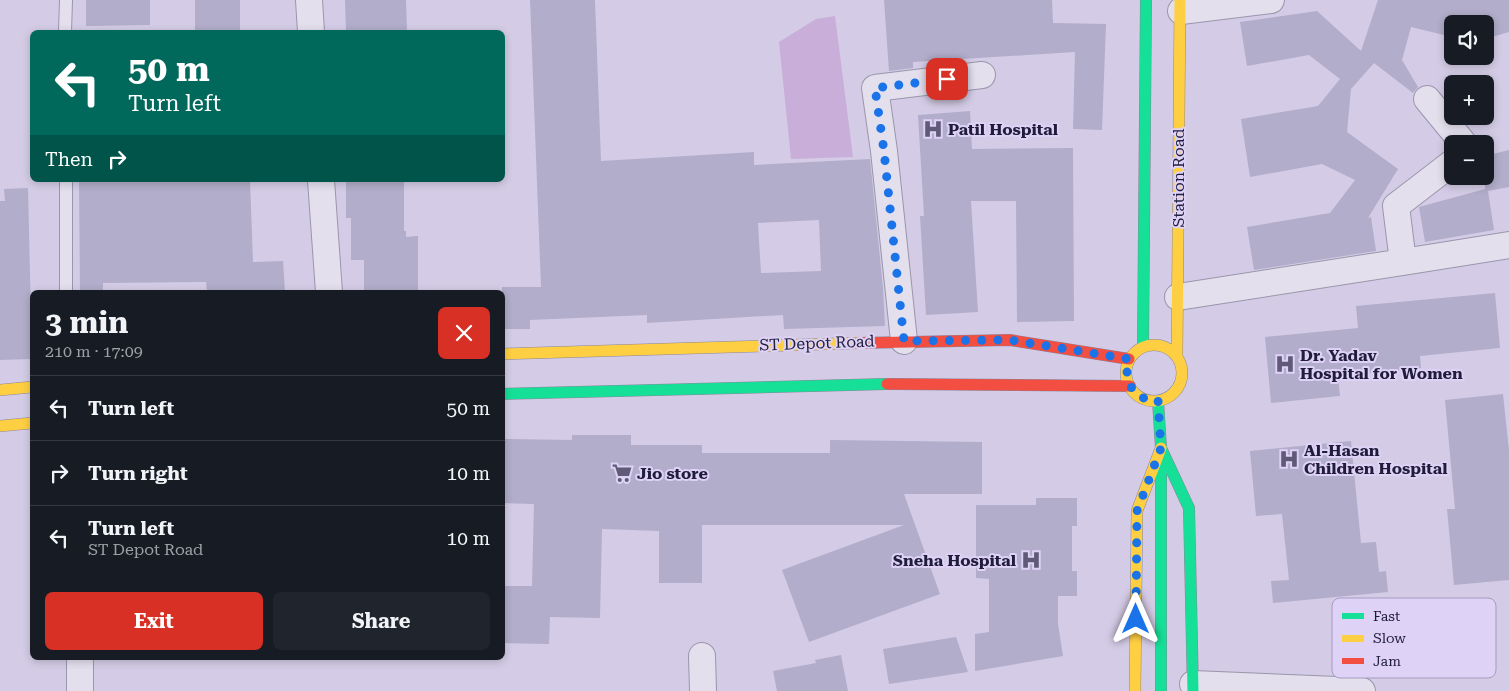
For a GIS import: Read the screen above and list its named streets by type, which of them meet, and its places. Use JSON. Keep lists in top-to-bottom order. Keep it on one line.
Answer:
{"streets":{"main road":["Station Road","ST Depot Road"]},"crossings":[["Station Road","ST Depot Road"]],"places":{"hospital":["Patil Hospital","Dr. Yadav Hospital for Women","Al-Hasan Children Hospital","Sneha Hospital"],"supermarket":["Jio store"]},"legend":["Fast","Slow","Jam"],"page":{"map_buttons":["+","−"],"turn":["50 m","Turn left"],"then":"Then","heading":["3 min","210 m · 17:09"],"list":[{"name":"Turn left","value":"50 m"},{"name":"Turn right","value":"10 m"},{"name":"Turn left","note":"ST Depot Road","value":"10 m"}],"buttons":["Exit","Share"]}}
